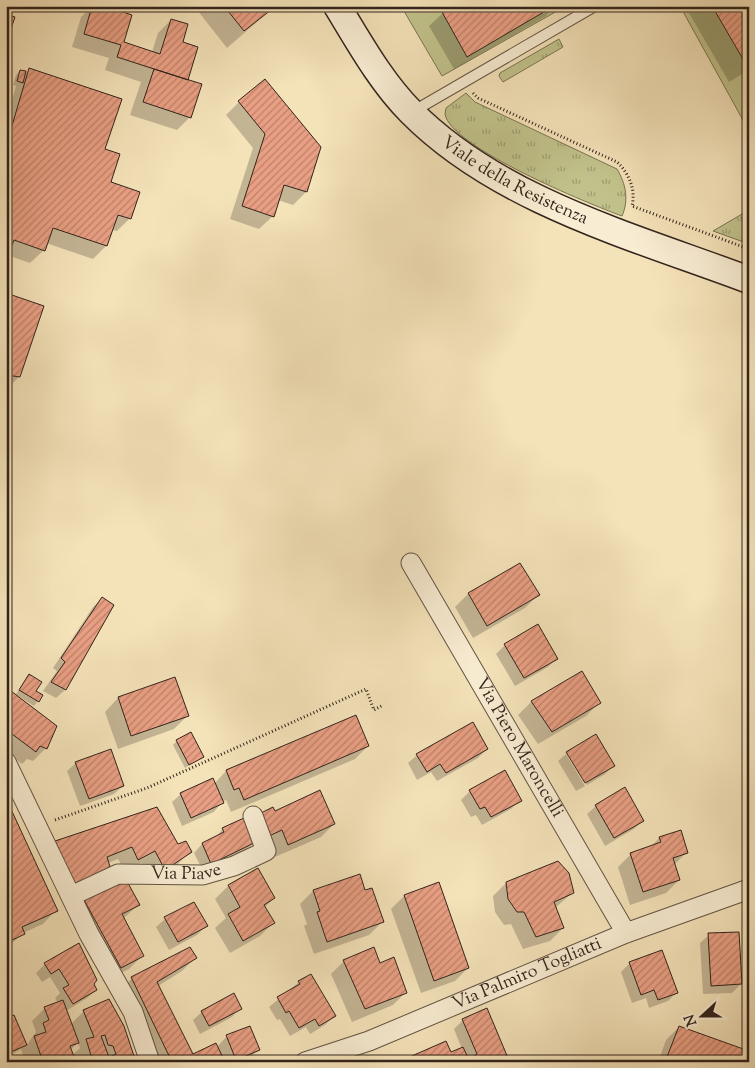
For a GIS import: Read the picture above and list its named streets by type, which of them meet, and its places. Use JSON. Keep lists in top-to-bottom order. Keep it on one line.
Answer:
{"streets":{"street":["Viale della Resistenza","Via Piero Maroncelli","Via Piave","Via Palmiro Togliatti"]},"crossings":[["Via Piero Maroncelli","Via Palmiro Togliatti"]],"north":"left"}
